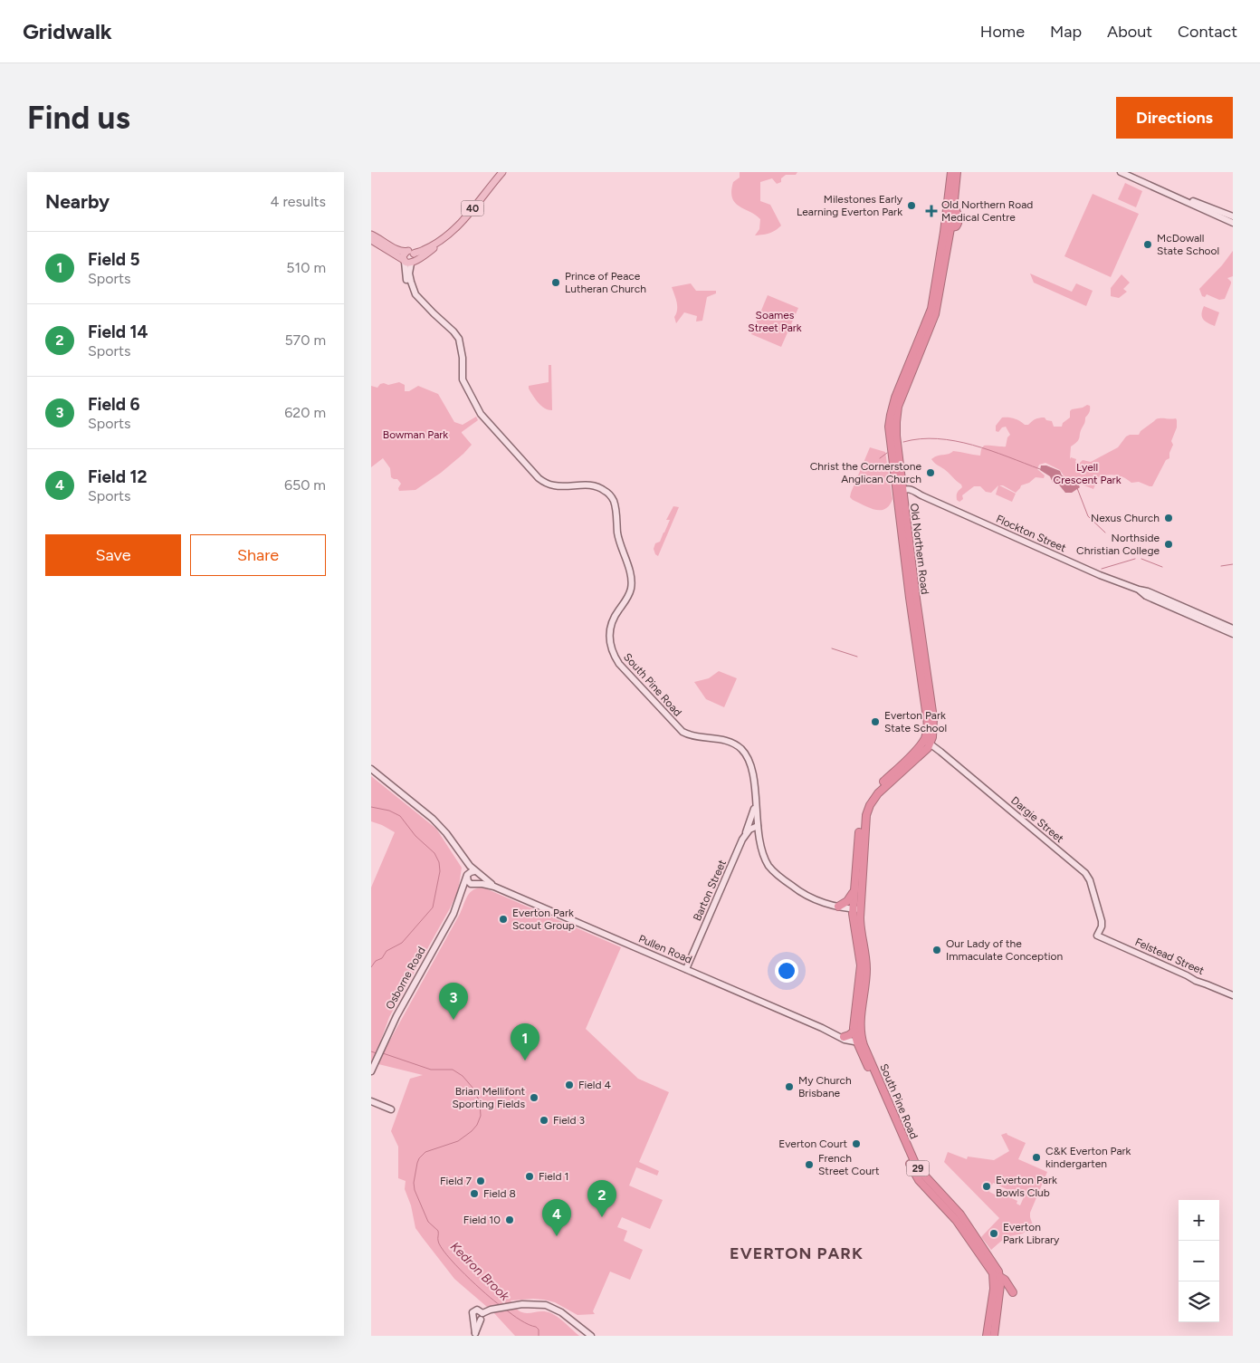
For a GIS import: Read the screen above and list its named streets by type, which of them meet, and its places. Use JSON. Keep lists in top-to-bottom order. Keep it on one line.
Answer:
{"streets":{"highway":["Old Northern Road","South Pine Road","29"],"main road":["40"],"street":["Flockton Street","Dargie Street","Barton Street","Pullen Road","Felstead Street","Osborne Road"]},"crossings":[["40","South Pine Road"],["Flockton Street","Old Northern Road"],["Old Northern Road","Dargie Street"],["South Pine Road","Barton Street"],["South Pine Road","Pullen Road"],["Dargie Street","Felstead Street"],["Barton Street","Pullen Road"],["Pullen Road","Osborne Road"]],"districts":["EVERTON PARK"],"water":["Kedron Brook"],"parks":["Soames Street Park","Bowman Park","Lyell Crescent Park"],"places":{"other":["Milestones Early Learning Everton Park","McDowall State School","Prince of Peace Lutheran Church","Christ the Cornerstone Anglican Church","Nexus Church","Northside Christian College","Everton Park State School","Everton Park Scout Group","Our Lady of the Immaculate Conception","Field 4","My Church Brisbane","Brian Mellifont Sporting Fields","Field 3","Everton Court","C&K Everton Park kindergarten","French Street Court","Field 1","Field 7","Everton Park Bowls Club","Field 8","Field 10","Everton Park Library"],"health":["Old Northern Road Medical Centre"]},"page":{"header":"Gridwalk","nav":["Home","Map","About","Contact"],"buttons":["Directions",["Save","Share"]],"title":"Find us","heading":["Nearby","4 results"],"list":[{"mark":"1","name":"Field 5","note":"Sports","value":"510 m"},{"mark":"2","name":"Field 14","note":"Sports","value":"570 m"},{"mark":"3","name":"Field 6","note":"Sports","value":"620 m"},{"mark":"4","name":"Field 12","note":"Sports","value":"650 m"}],"pins":["3","1","2","4"],"map_buttons":["+","−"]}}
